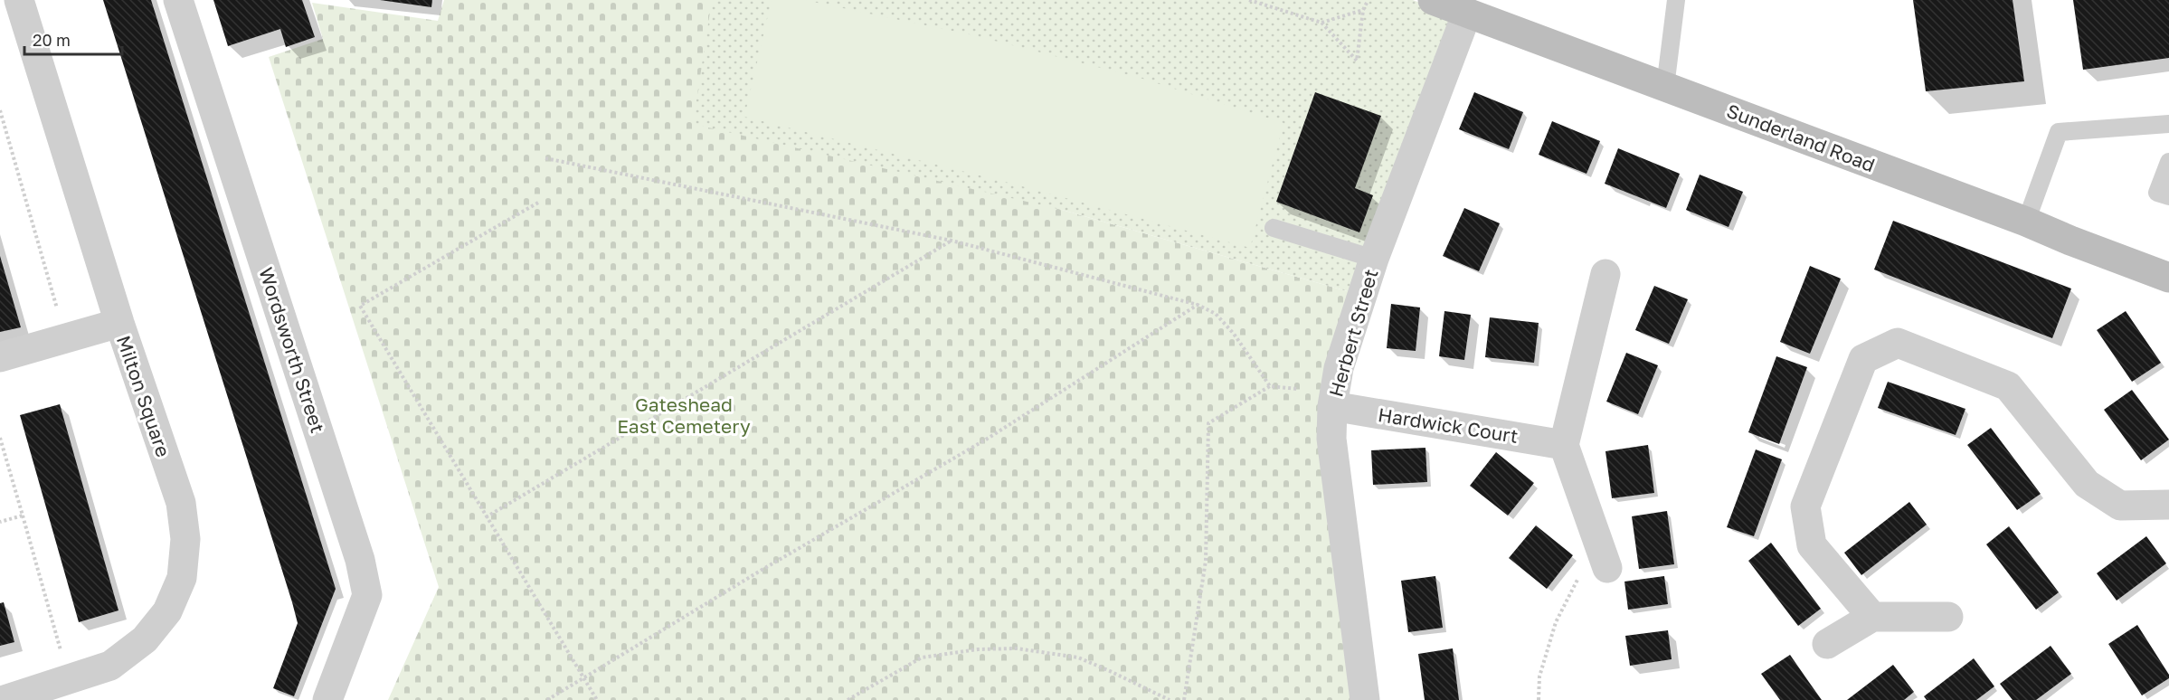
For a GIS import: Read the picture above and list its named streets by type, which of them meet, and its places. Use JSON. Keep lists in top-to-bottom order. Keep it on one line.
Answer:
{"streets":{"main road":["Sunderland Road"],"street":["Herbert Street","Wordsworth Street","Milton Square","Hardwick Court"]},"crossings":[["Sunderland Road","Herbert Street"],["Herbert Street","Hardwick Court"]],"parks":["Gateshead East Cemetery"],"scale_bar":"20 m"}
